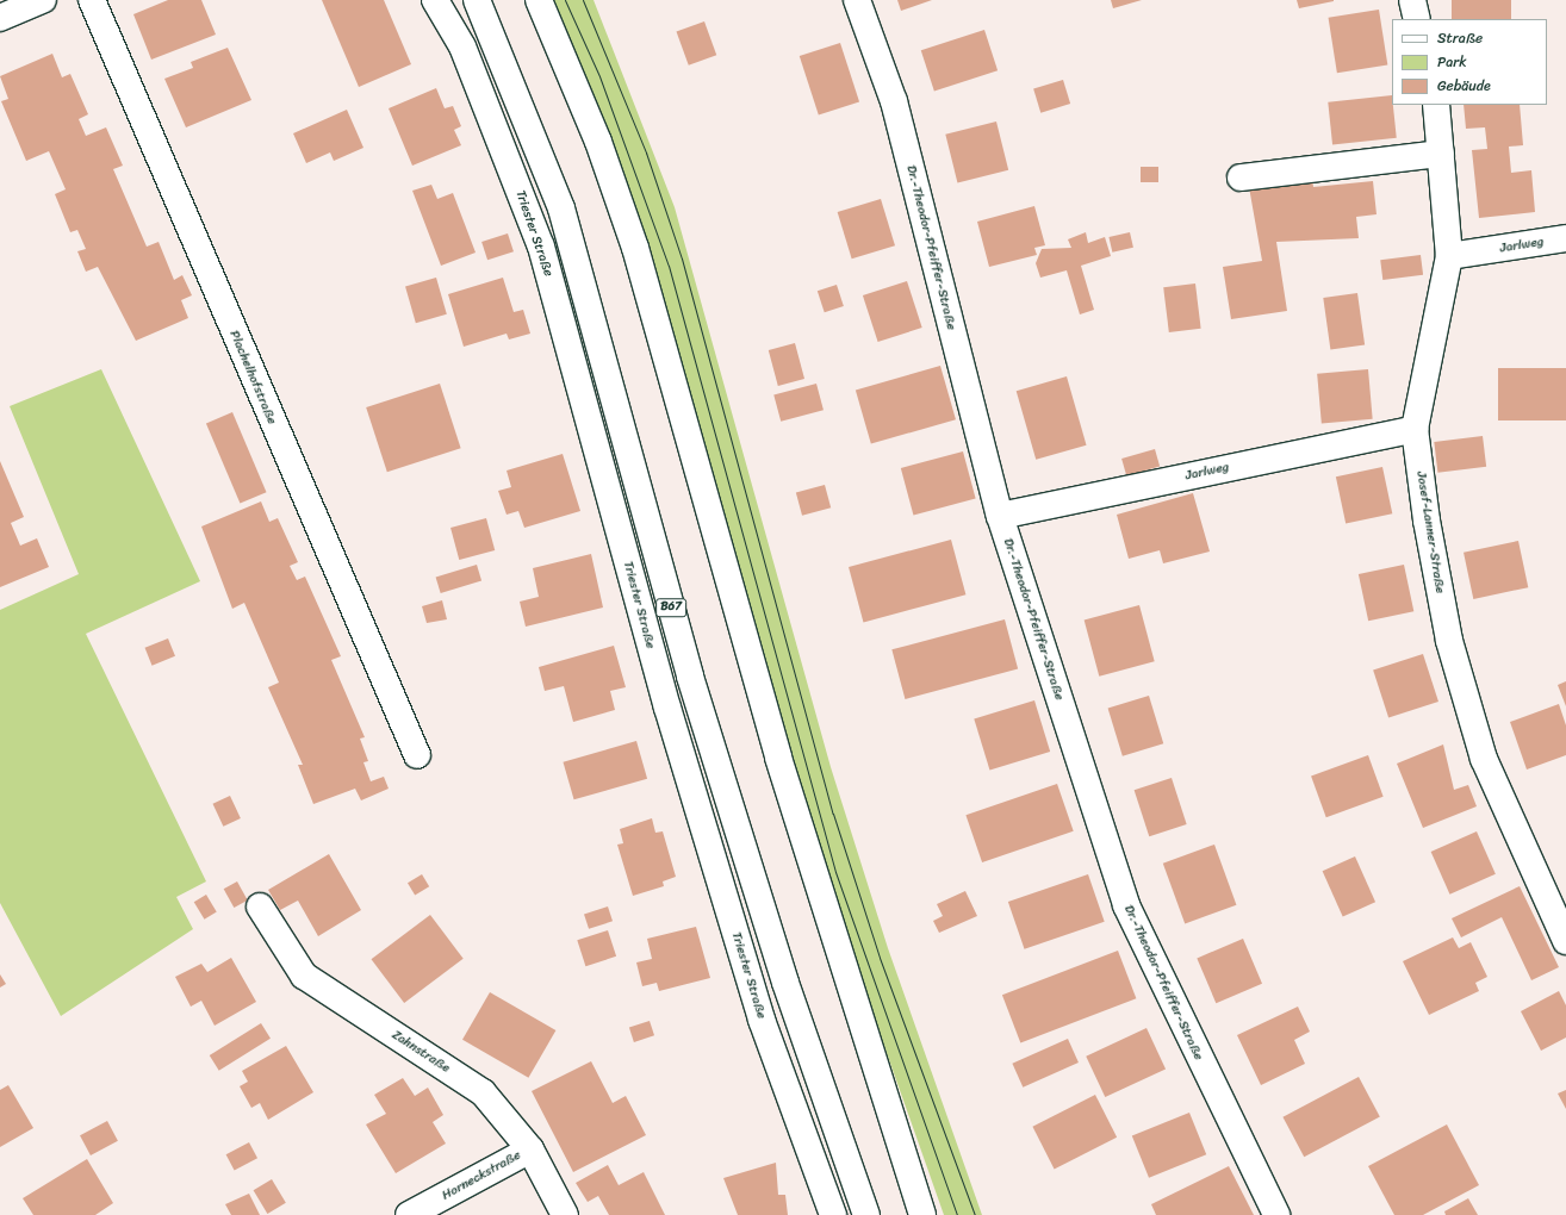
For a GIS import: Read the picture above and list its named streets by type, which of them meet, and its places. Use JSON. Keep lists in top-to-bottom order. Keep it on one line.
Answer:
{"streets":{"street":["Triester Straße","Jarlweg","Dr.-Theodor-Pfeiffer-Straße","Plachelhofstraße","Josef-Lanner-Straße","B67","Zahnstraße","Horneckstraße"]},"crossings":[["Jarlweg","Dr.-Theodor-Pfeiffer-Straße"],["Jarlweg","Josef-Lanner-Straße"],["Zahnstraße","Horneckstraße"]],"legend":["Straße","Park","Gebäude"]}
